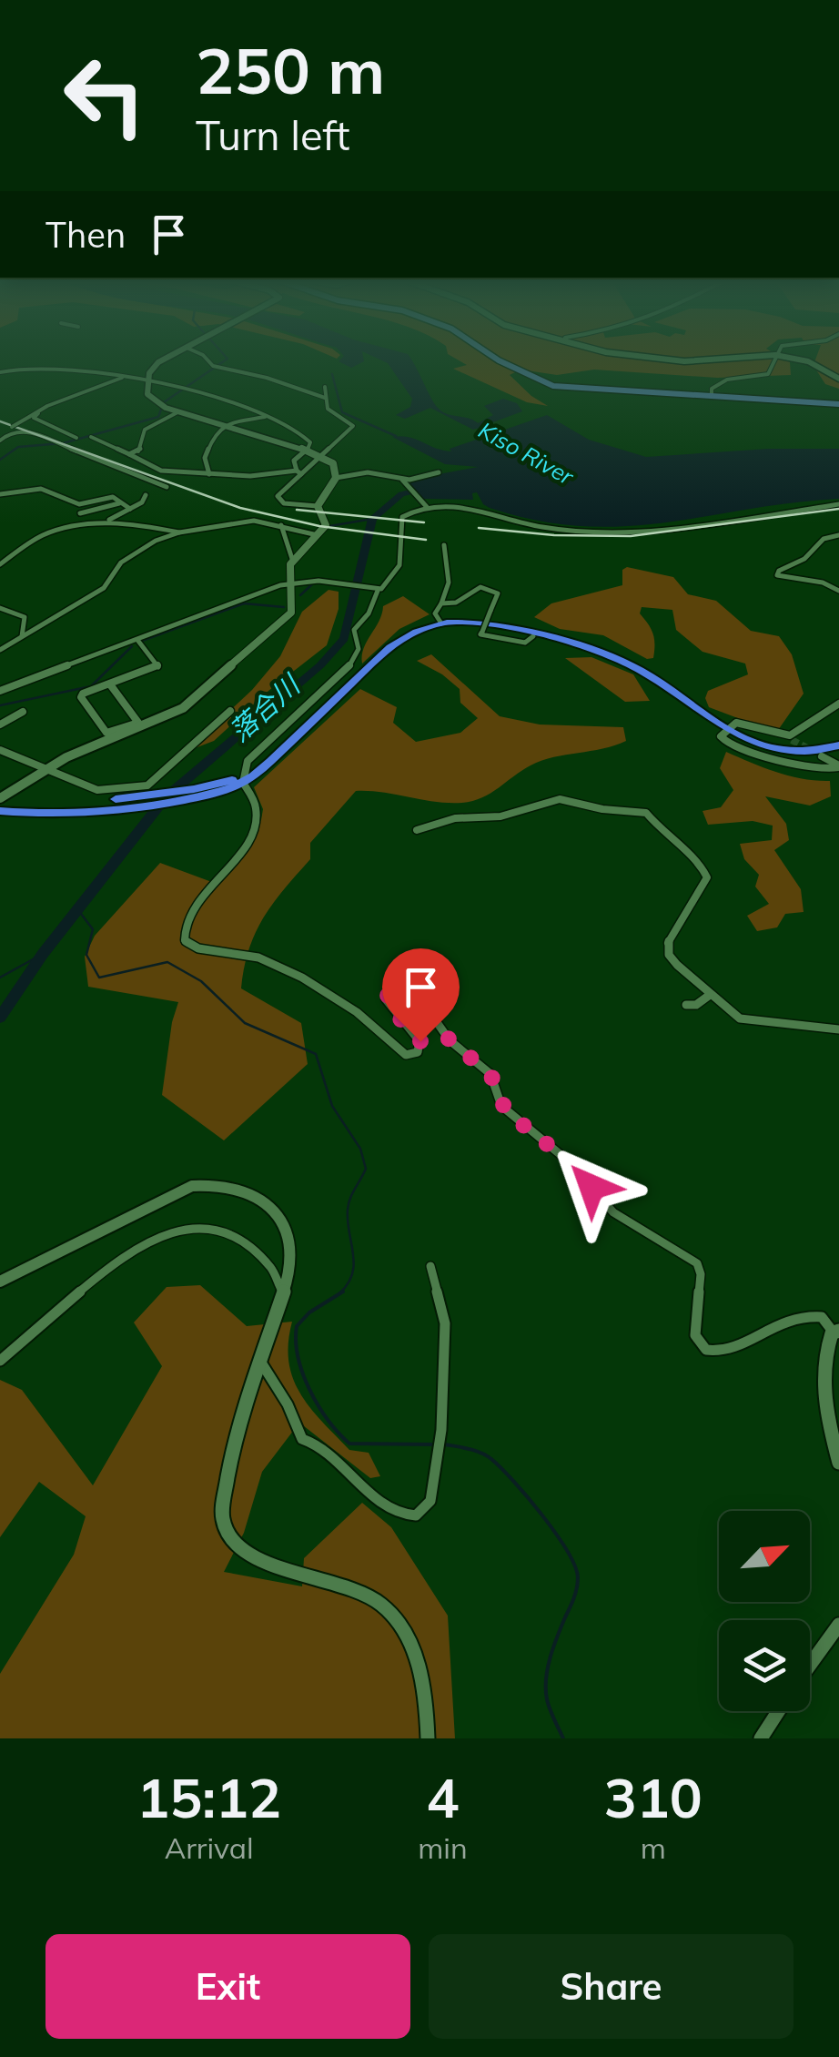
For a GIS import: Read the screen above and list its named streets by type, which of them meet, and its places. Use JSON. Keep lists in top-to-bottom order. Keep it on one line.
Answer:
{"water":["Kiso River","落合川"],"north":"top right","page":{"turn":["250 m","Turn left"],"then":"Then","eta":["15:12","Arrival","4","min","310","m"],"buttons":["Exit","Share"]}}
